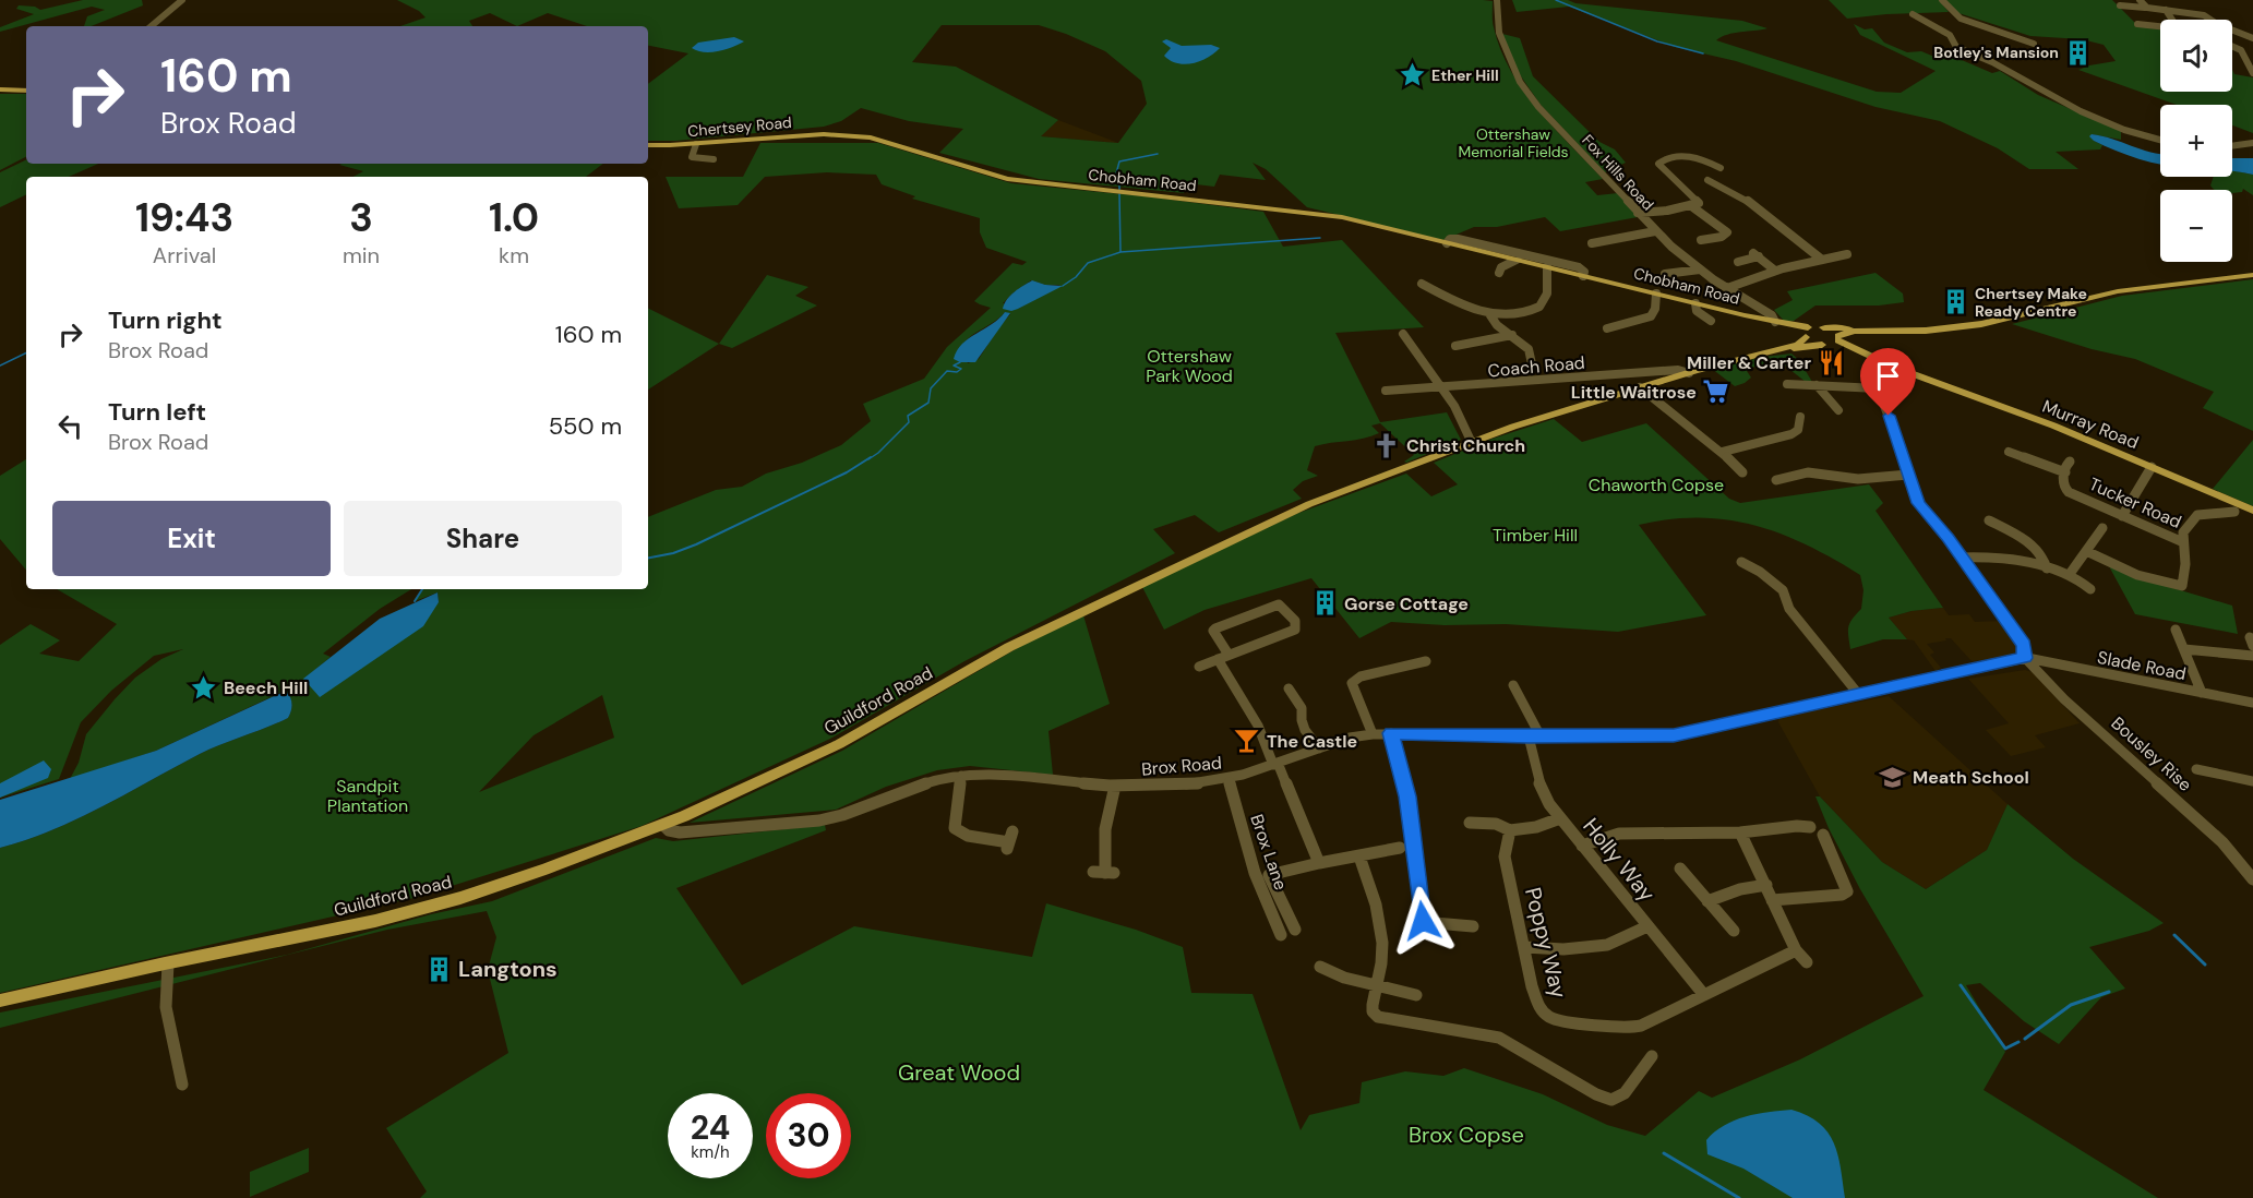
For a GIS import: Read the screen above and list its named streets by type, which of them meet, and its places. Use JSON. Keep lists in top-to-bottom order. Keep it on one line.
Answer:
{"streets":{"main road":["Chertsey Road","Chobham Road","Murray Road","Guildford Road"],"street":["Fox Hills Road","Coach Road","Tucker Road","Slade Road","Bousley Rise","Brox Road","Brox Lane","Holly Way","Poppy Way"]},"crossings":[["Chertsey Road","Chobham Road"],["Fox Hills Road","Chobham Road"],["Chobham Road","Guildford Road"],["Coach Road","Guildford Road"],["Murray Road","Guildford Road"],["Slade Road","Bousley Rise"],["Slade Road","Brox Road"],["Guildford Road","Brox Road"],["Bousley Rise","Brox Road"],["Brox Road","Brox Lane"],["Brox Road","Holly Way"],["Holly Way","Poppy Way"]],"parks":["Ottershaw Memorial Fields","Ottershaw Park Wood","Chaworth Copse","Timber Hill","Sandpit Plantation","Great Wood","Brox Copse"],"places":{"building":["Botley's Mansion","Chertsey Make Ready Centre","Gorse Cottage","Langtons"],"place":["Ether Hill","Beech Hill"],"restaurant":["Miller & Carter"],"supermarket":["Little Waitrose"],"church":["Christ Church"],"bar":["The Castle"],"school or university":["Meath School"]},"page":{"map_buttons":["+","−"],"turn":["160 m","Brox Road"],"eta":["19:43","Arrival","3","min","1.0","km"],"list":[{"name":"Turn right","note":"Brox Road","value":"160 m"},{"name":"Turn left","note":"Brox Road","value":"550 m"}],"buttons":["Exit","Share"],"speed":"24 km/h","limit":"30"}}
